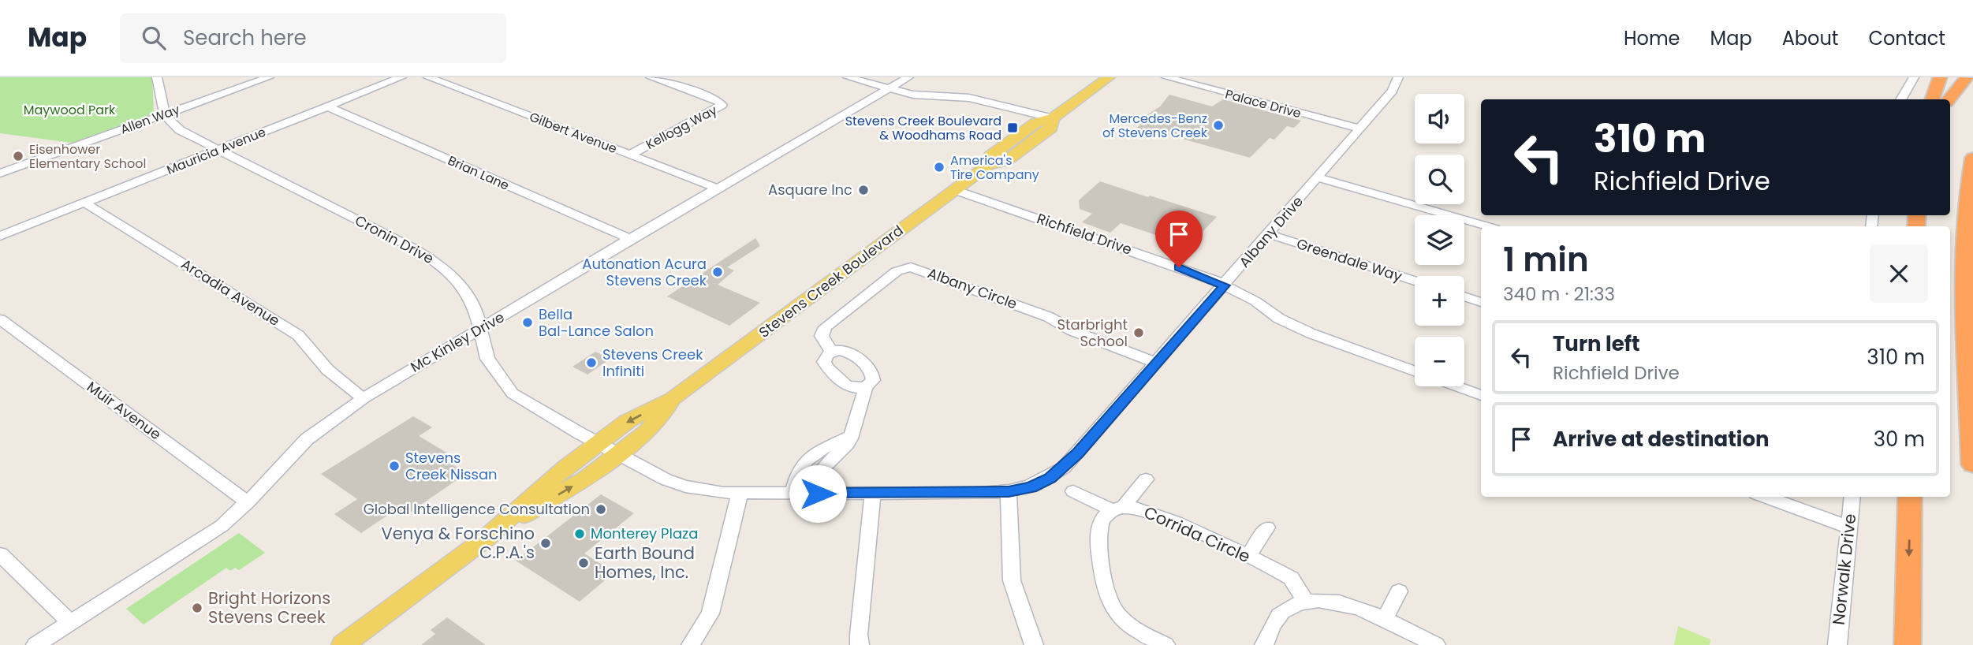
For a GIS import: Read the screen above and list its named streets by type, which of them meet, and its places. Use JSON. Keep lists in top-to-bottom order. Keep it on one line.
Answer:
{"streets":{"main road":["Stevens Creek Boulevard"],"street":["Palace Drive","Allen Way","Kellogg Way","Gilbert Avenue","Mauricia Avenue","Brian Lane","Albany Drive","Richfield Drive","Cronin Drive","Greendale Way","Albany Circle","Arcadia Avenue","Mc Kinley Drive","Muir Avenue","Corrida Circle","Norwalk Drive"]},"crossings":[["Palace Drive","Albany Drive"],["Allen Way","Cronin Drive"],["Kellogg Way","Gilbert Avenue"],["Gilbert Avenue","Mc Kinley Drive"],["Mauricia Avenue","Brian Lane"],["Mauricia Avenue","Cronin Drive"],["Mauricia Avenue","Arcadia Avenue"],["Brian Lane","Mc Kinley Drive"],["Albany Drive","Richfield Drive"],["Albany Drive","Cronin Drive"],["Albany Drive","Greendale Way"],["Albany Drive","Stevens Creek Boulevard"],["Albany Drive","Albany Circle"],["Richfield Drive","Stevens Creek Boulevard"],["Cronin Drive","Stevens Creek Boulevard"],["Cronin Drive","Mc Kinley Drive"],["Arcadia Avenue","Mc Kinley Drive"],["Mc Kinley Drive","Muir Avenue"]],"parks":["Maywood Park"],"places":{"other":["Mercedes-Benz of Stevens Creek","Eisenhower Elementary School","America's Tire Company","Asquare Inc","Autonation Acura Stevens Creek","Bella Bal-Lance Salon","Starbright School","Stevens Creek Infiniti","Stevens Creek Nissan","Global Intelligence Consultation","Monterey Plaza","Venya & Forschino C.P.A.'s","Earth Bound Homes, Inc.","Bright Horizons Stevens Creek"],"transit":["Stevens Creek Boulevard & Woodhams Road"]},"page":{"header":"Map","search":"Search here","nav":["Home","Map","About","Contact"],"map_buttons":["+","−"],"turn":["310 m","Richfield Drive"],"heading":["1 min","340 m · 21:33"],"list":[{"name":"Turn left","note":"Richfield Drive","value":"310 m"},{"name":"Arrive at destination","value":"30 m"}]}}
